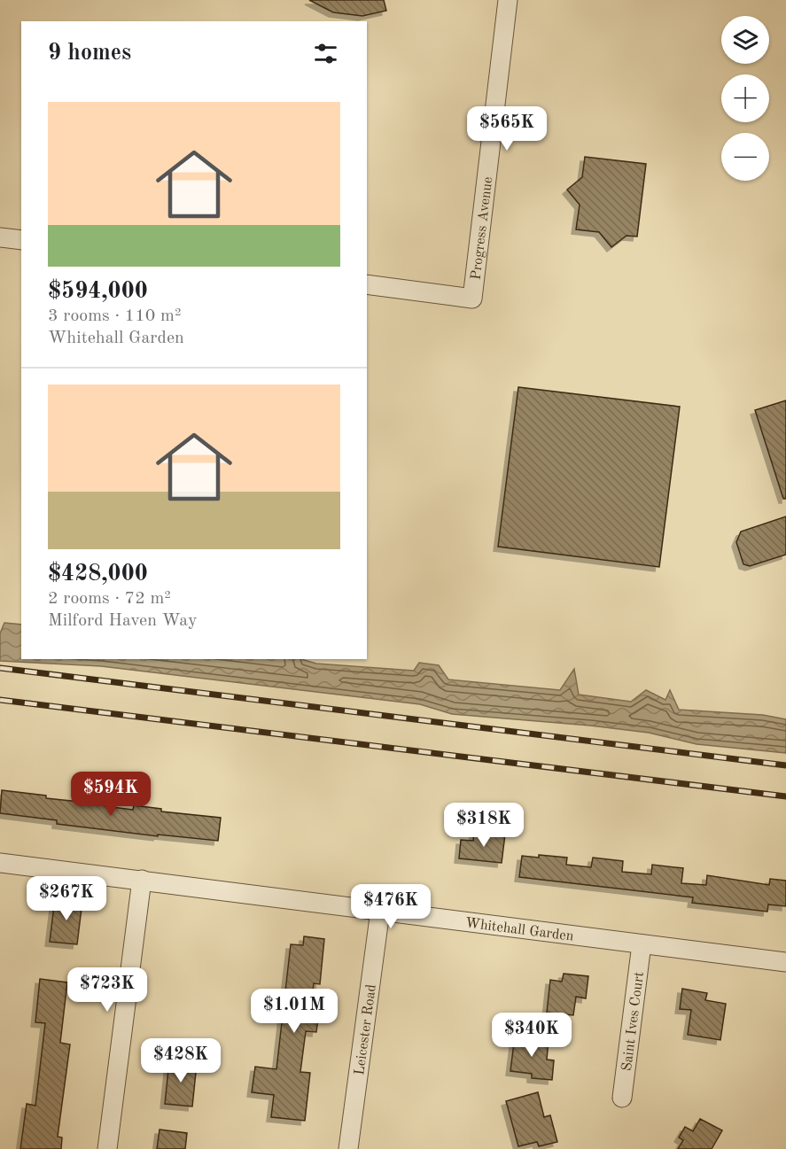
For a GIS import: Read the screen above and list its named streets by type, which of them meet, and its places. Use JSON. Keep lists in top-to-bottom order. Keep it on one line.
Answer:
{"streets":{"street":["Progress Avenue","Whitehall Garden","Saint Ives Court","Leicester Road"]},"crossings":[["Whitehall Garden","Saint Ives Court"],["Whitehall Garden","Leicester Road"]],"page":{"map_buttons":["+","−"],"heading":"9 homes","list":[{"name":"$594,000","note":"3 rooms · 110 m² · Whitehall Garden"},{"name":"$428,000","note":"2 rooms · 72 m² · Milford Haven Way"}],"price":["$565K","$594K","$318K","$267K","$476K","$723K","$1.01M","$340K","$428K"]}}
